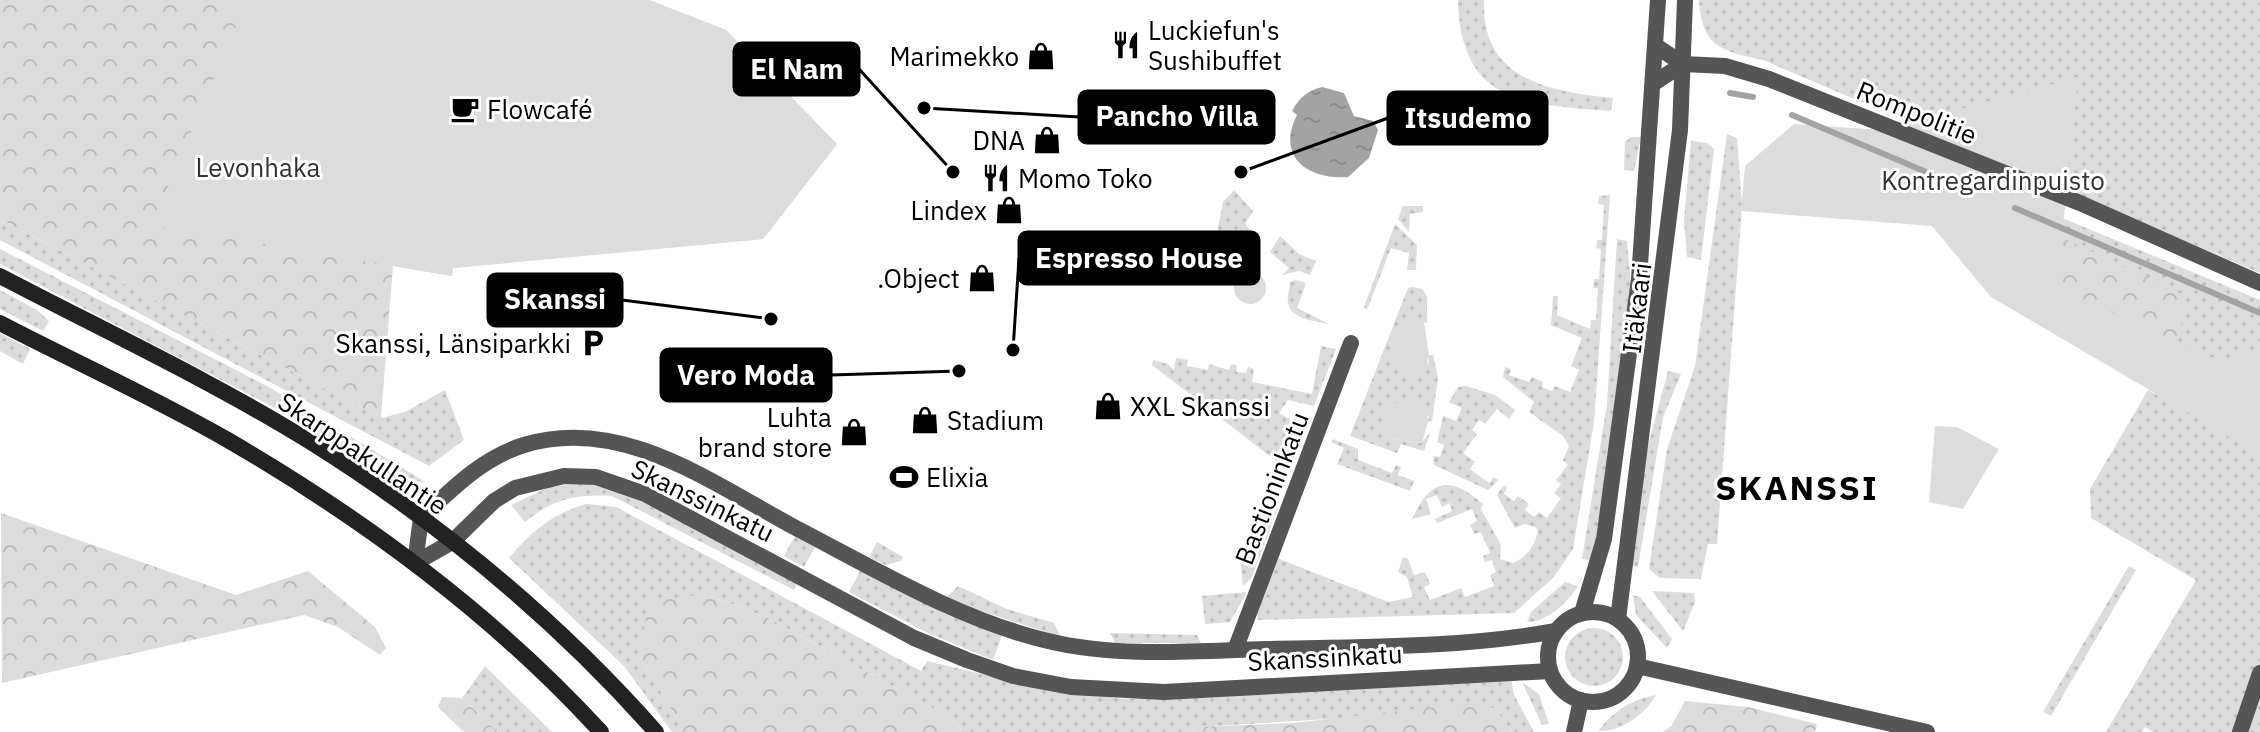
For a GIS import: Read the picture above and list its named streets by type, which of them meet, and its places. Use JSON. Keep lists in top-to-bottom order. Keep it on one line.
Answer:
{"streets":{"main road":["Skarppakullantie"],"street":["Rompolitie","Itäkaari","Bastioninkatu","Skanssinkatu"]},"crossings":[["Rompolitie","Itäkaari"],["Itäkaari","Skanssinkatu"],["Skarppakullantie","Skanssinkatu"],["Bastioninkatu","Skanssinkatu"]],"districts":["SKANSSI"],"parks":["Levonhaka","Kontregardinpuisto"],"places":{"restaurant":["Luckiefun's Sushibuffet","Momo Toko"],"shop":["Marimekko","DNA","Lindex",".Object","XXL Skanssi","Stadium","Luhta brand store"],"other":["Pancho Villa","El Nam","Itsudemo","Skanssi","Espresso House","Vero Moda"],"cafe":["Flowcafé"],"parking":["Skanssi, Länsiparkki"],"sports":["Elixia"]}}
